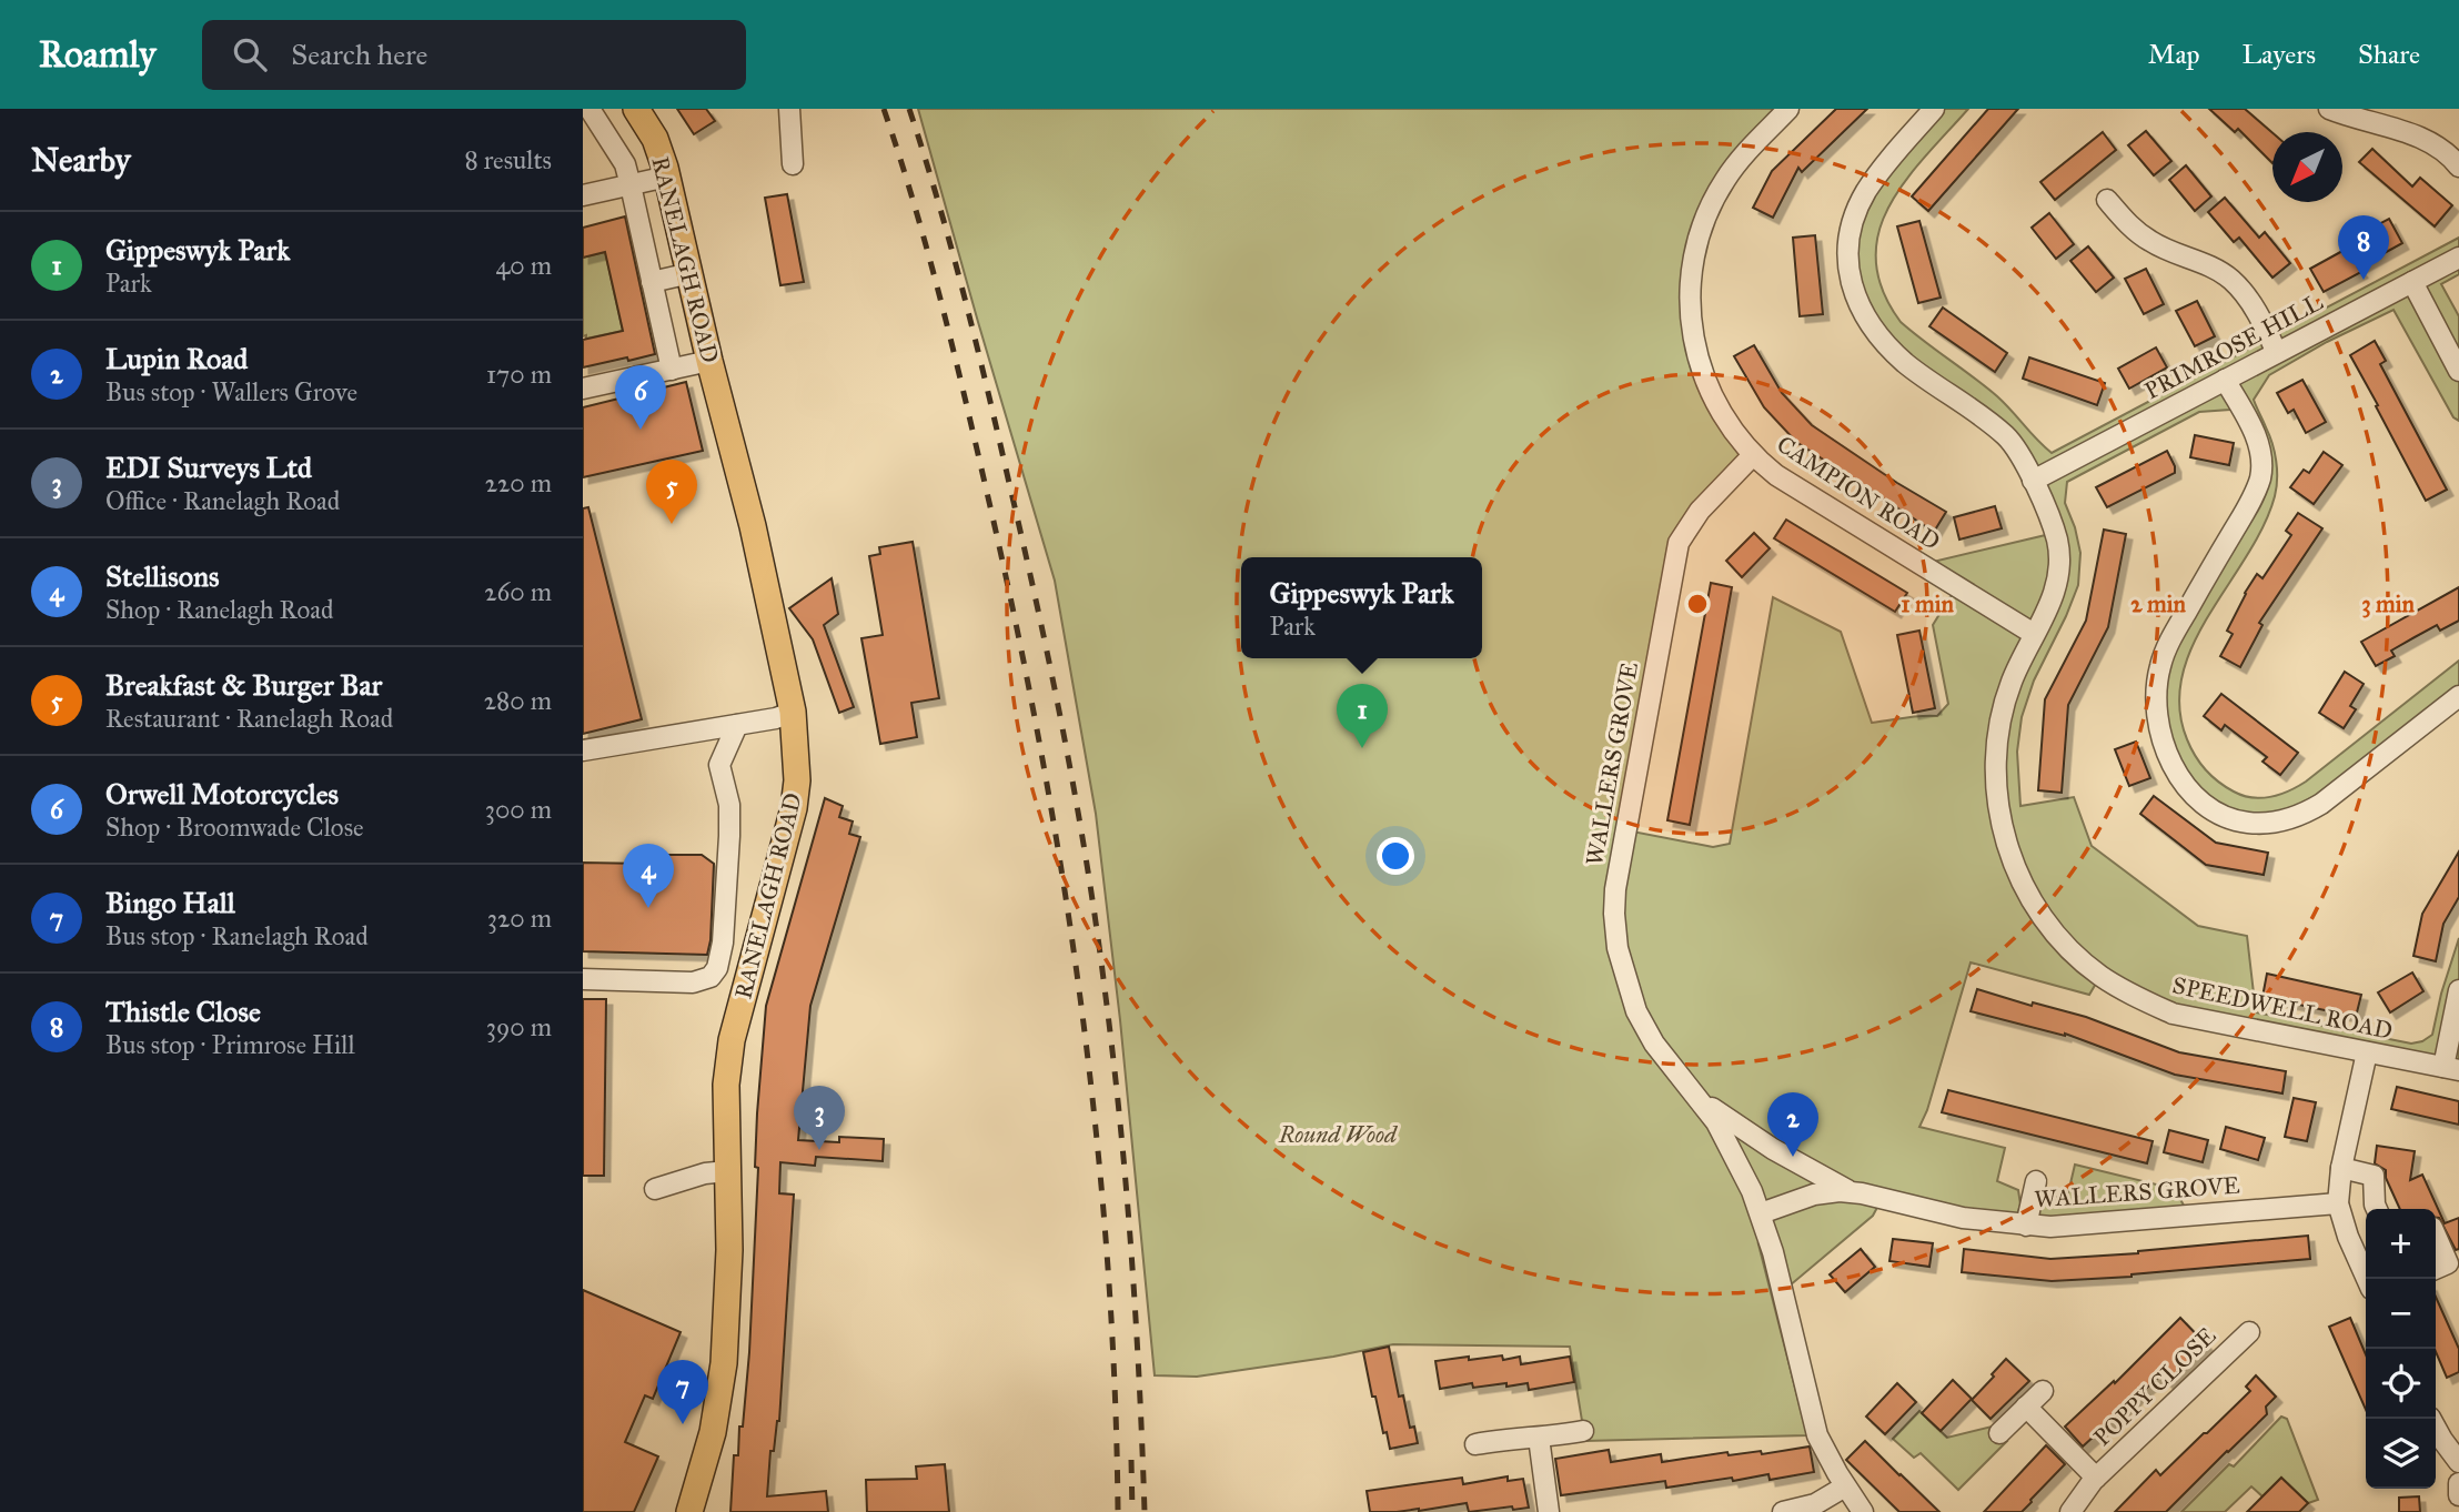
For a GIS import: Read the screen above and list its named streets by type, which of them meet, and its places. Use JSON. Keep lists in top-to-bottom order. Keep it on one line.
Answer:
{"streets":{"main road":["RANELAGH ROAD"],"street":["PRIMROSE HILL","CAMPION ROAD","WALLERS GROVE","SPEEDWELL ROAD","POPPY CLOSE"]},"crossings":[["PRIMROSE HILL","SPEEDWELL ROAD"],["CAMPION ROAD","WALLERS GROVE"],["CAMPION ROAD","SPEEDWELL ROAD"]],"parks":["Round Wood"],"north":"bottom left","page":{"header":"Roamly","search":"Search here","nav":["Map","Layers","Share"],"heading":["Nearby","8 results"],"list":[{"mark":"1","name":"Gippeswyk Park","note":"Park","value":"40 m"},{"mark":"2","name":"Lupin Road","note":"Bus stop · Wallers Grove","value":"170 m"},{"mark":"3","name":"EDI Surveys Ltd","note":"Office · Ranelagh Road","value":"220 m"},{"mark":"4","name":"Stellisons","note":"Shop · Ranelagh Road","value":"260 m"},{"mark":"5","name":"Breakfast & Burger Bar","note":"Restaurant · Ranelagh Road","value":"280 m"},{"mark":"6","name":"Orwell Motorcycles","note":"Shop · Broomwade Close","value":"300 m"},{"mark":"7","name":"Bingo Hall","note":"Bus stop · Ranelagh Road","value":"320 m"},{"mark":"8","name":"Thistle Close","note":"Bus stop · Primrose Hill","value":"390 m"}],"pins":["8","6","5","1","4","3","2","7"],"popup":["Gippeswyk Park","Park"],"map_buttons":["+","−"]},"rings":["1 min","2 min","3 min"]}
